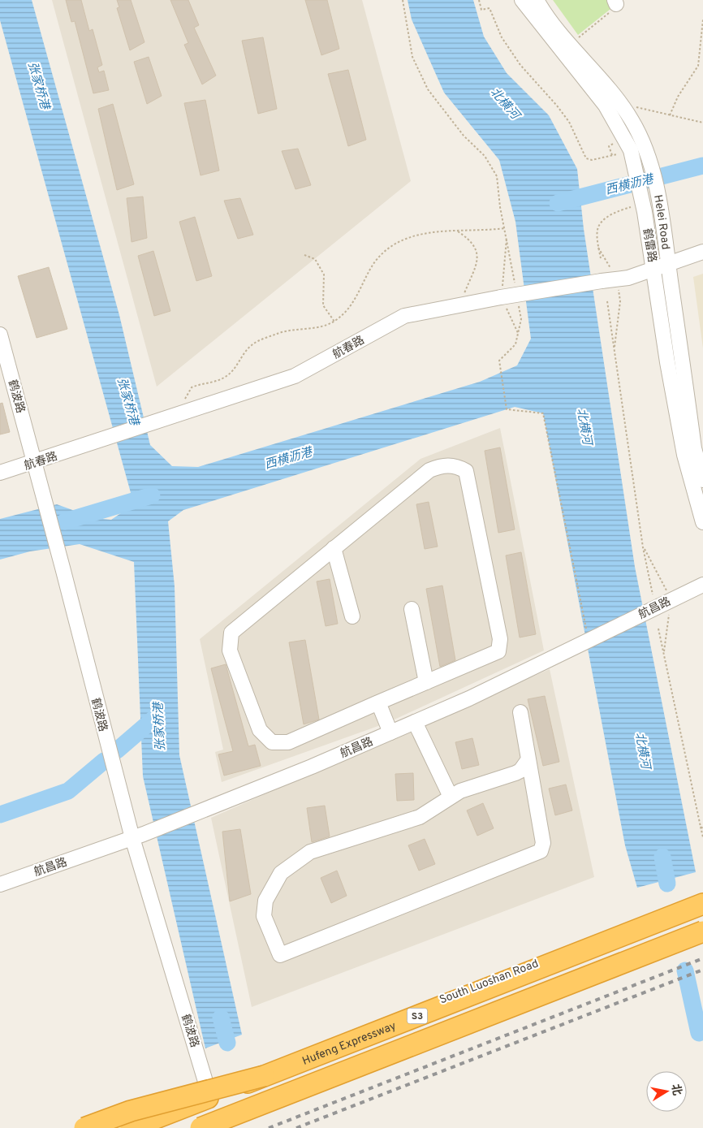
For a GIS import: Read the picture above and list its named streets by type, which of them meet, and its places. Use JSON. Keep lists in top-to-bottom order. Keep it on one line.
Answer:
{"streets":{"highway":["S3","Hufeng Expressway"],"main road":["South Luoshan Road"],"street":["Helei Road","鹤雷路","航春路","鹤波路","航昌路"]},"crossings":[["Helei Road","航春路"],["鹤雷路","航春路"],["航春路","鹤波路"],["鹤波路","航昌路"],["鹤波路","South Luoshan Road"]],"water":["张家桥港","北横河","西横沥港"],"north":"right"}
